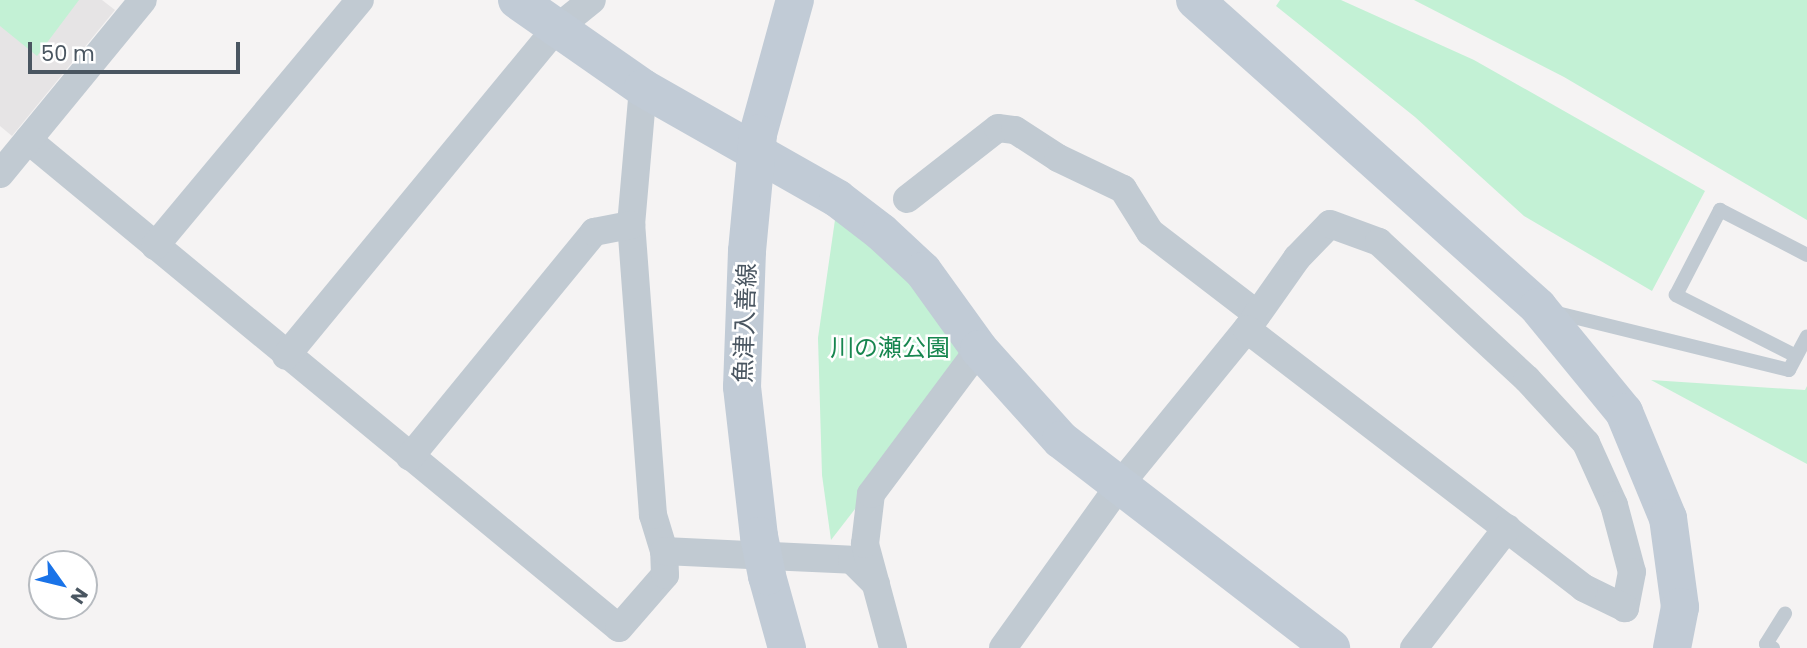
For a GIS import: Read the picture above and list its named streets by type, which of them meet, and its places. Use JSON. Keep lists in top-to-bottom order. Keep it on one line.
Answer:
{"streets":{"street":["魚津入善線"]},"parks":["川の瀬公園"],"scale_bar":"50 m","north":"bottom right"}
